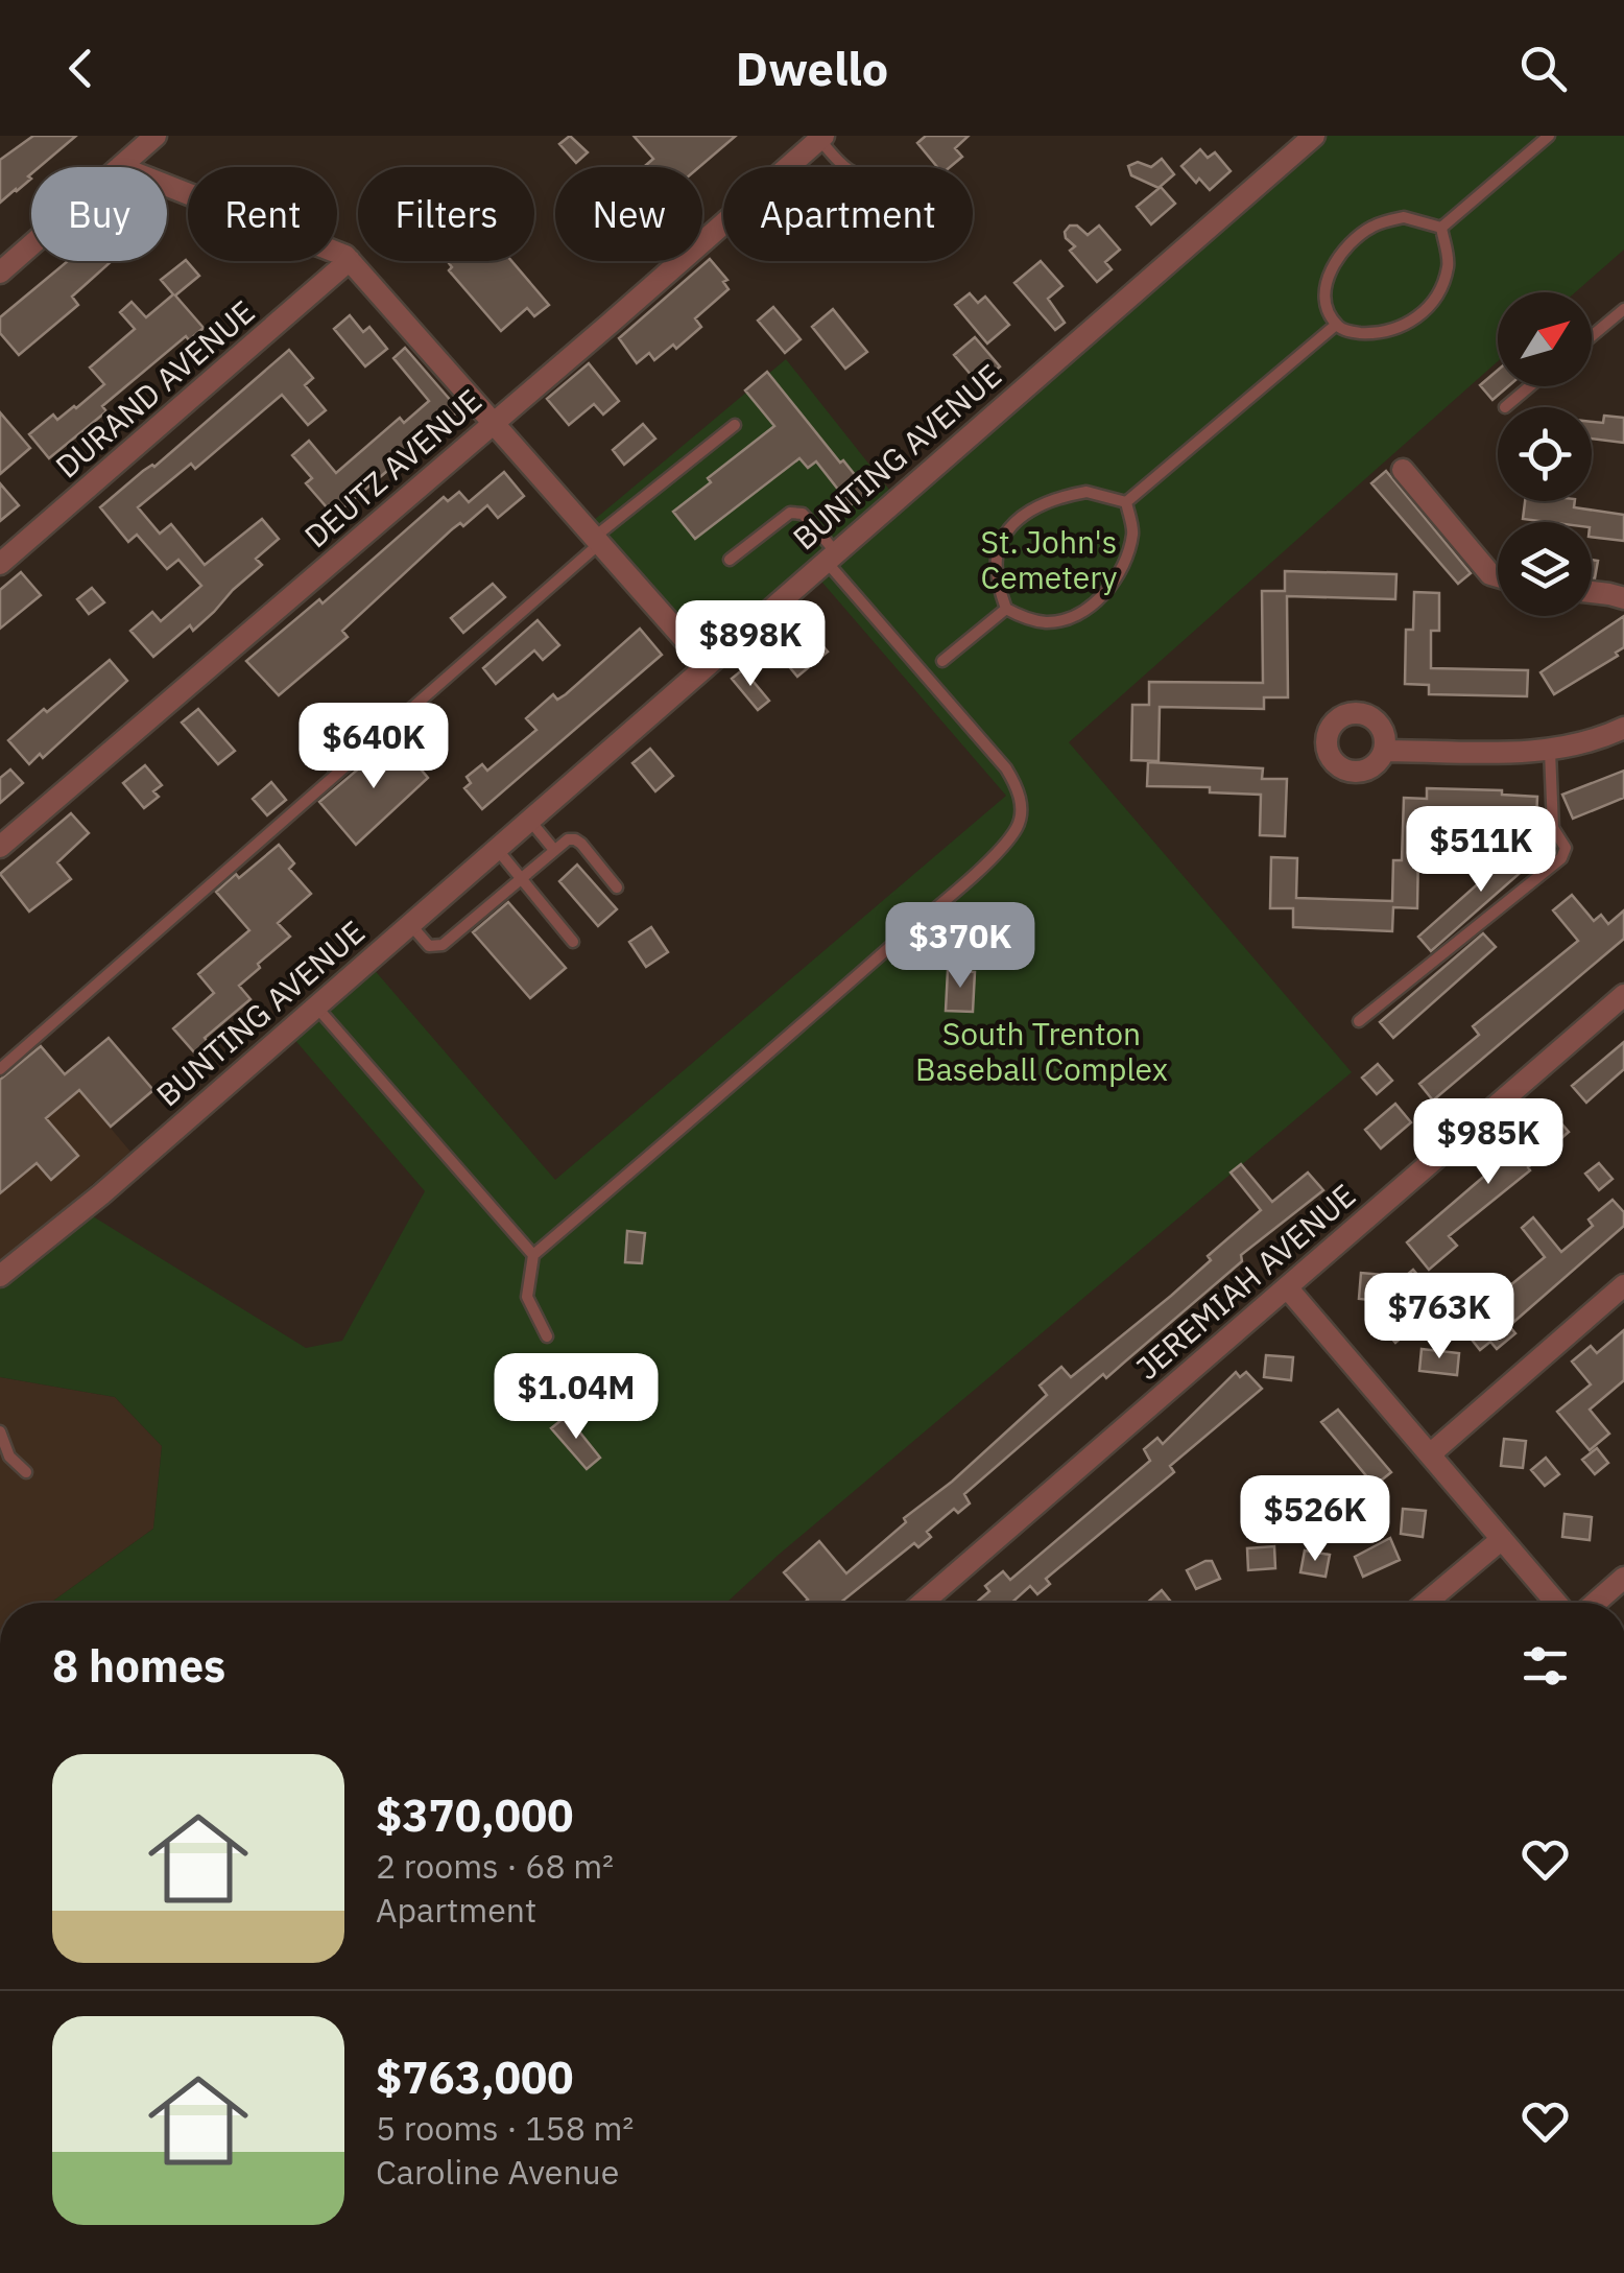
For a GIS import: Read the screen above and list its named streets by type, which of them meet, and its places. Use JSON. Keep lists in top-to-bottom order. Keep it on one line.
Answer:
{"streets":{"street":["DURAND AVENUE","BUNTING AVENUE","DEUTZ AVENUE","JEREMIAH AVENUE"]},"parks":["St. John's Cemetery","South Trenton Baseball Complex"],"north":"top right","page":{"header":"Dwello","chip":["Buy","Rent","Filters","New","Apartment"],"price":["$898K","$640K","$511K","$370K","$985K","$763K","$1.04M","$526K"],"heading":"8 homes","list":[{"name":"$370,000","note":"2 rooms · 68 m² · Apartment"},{"name":"$763,000","note":"5 rooms · 158 m² · Caroline Avenue"}]}}
